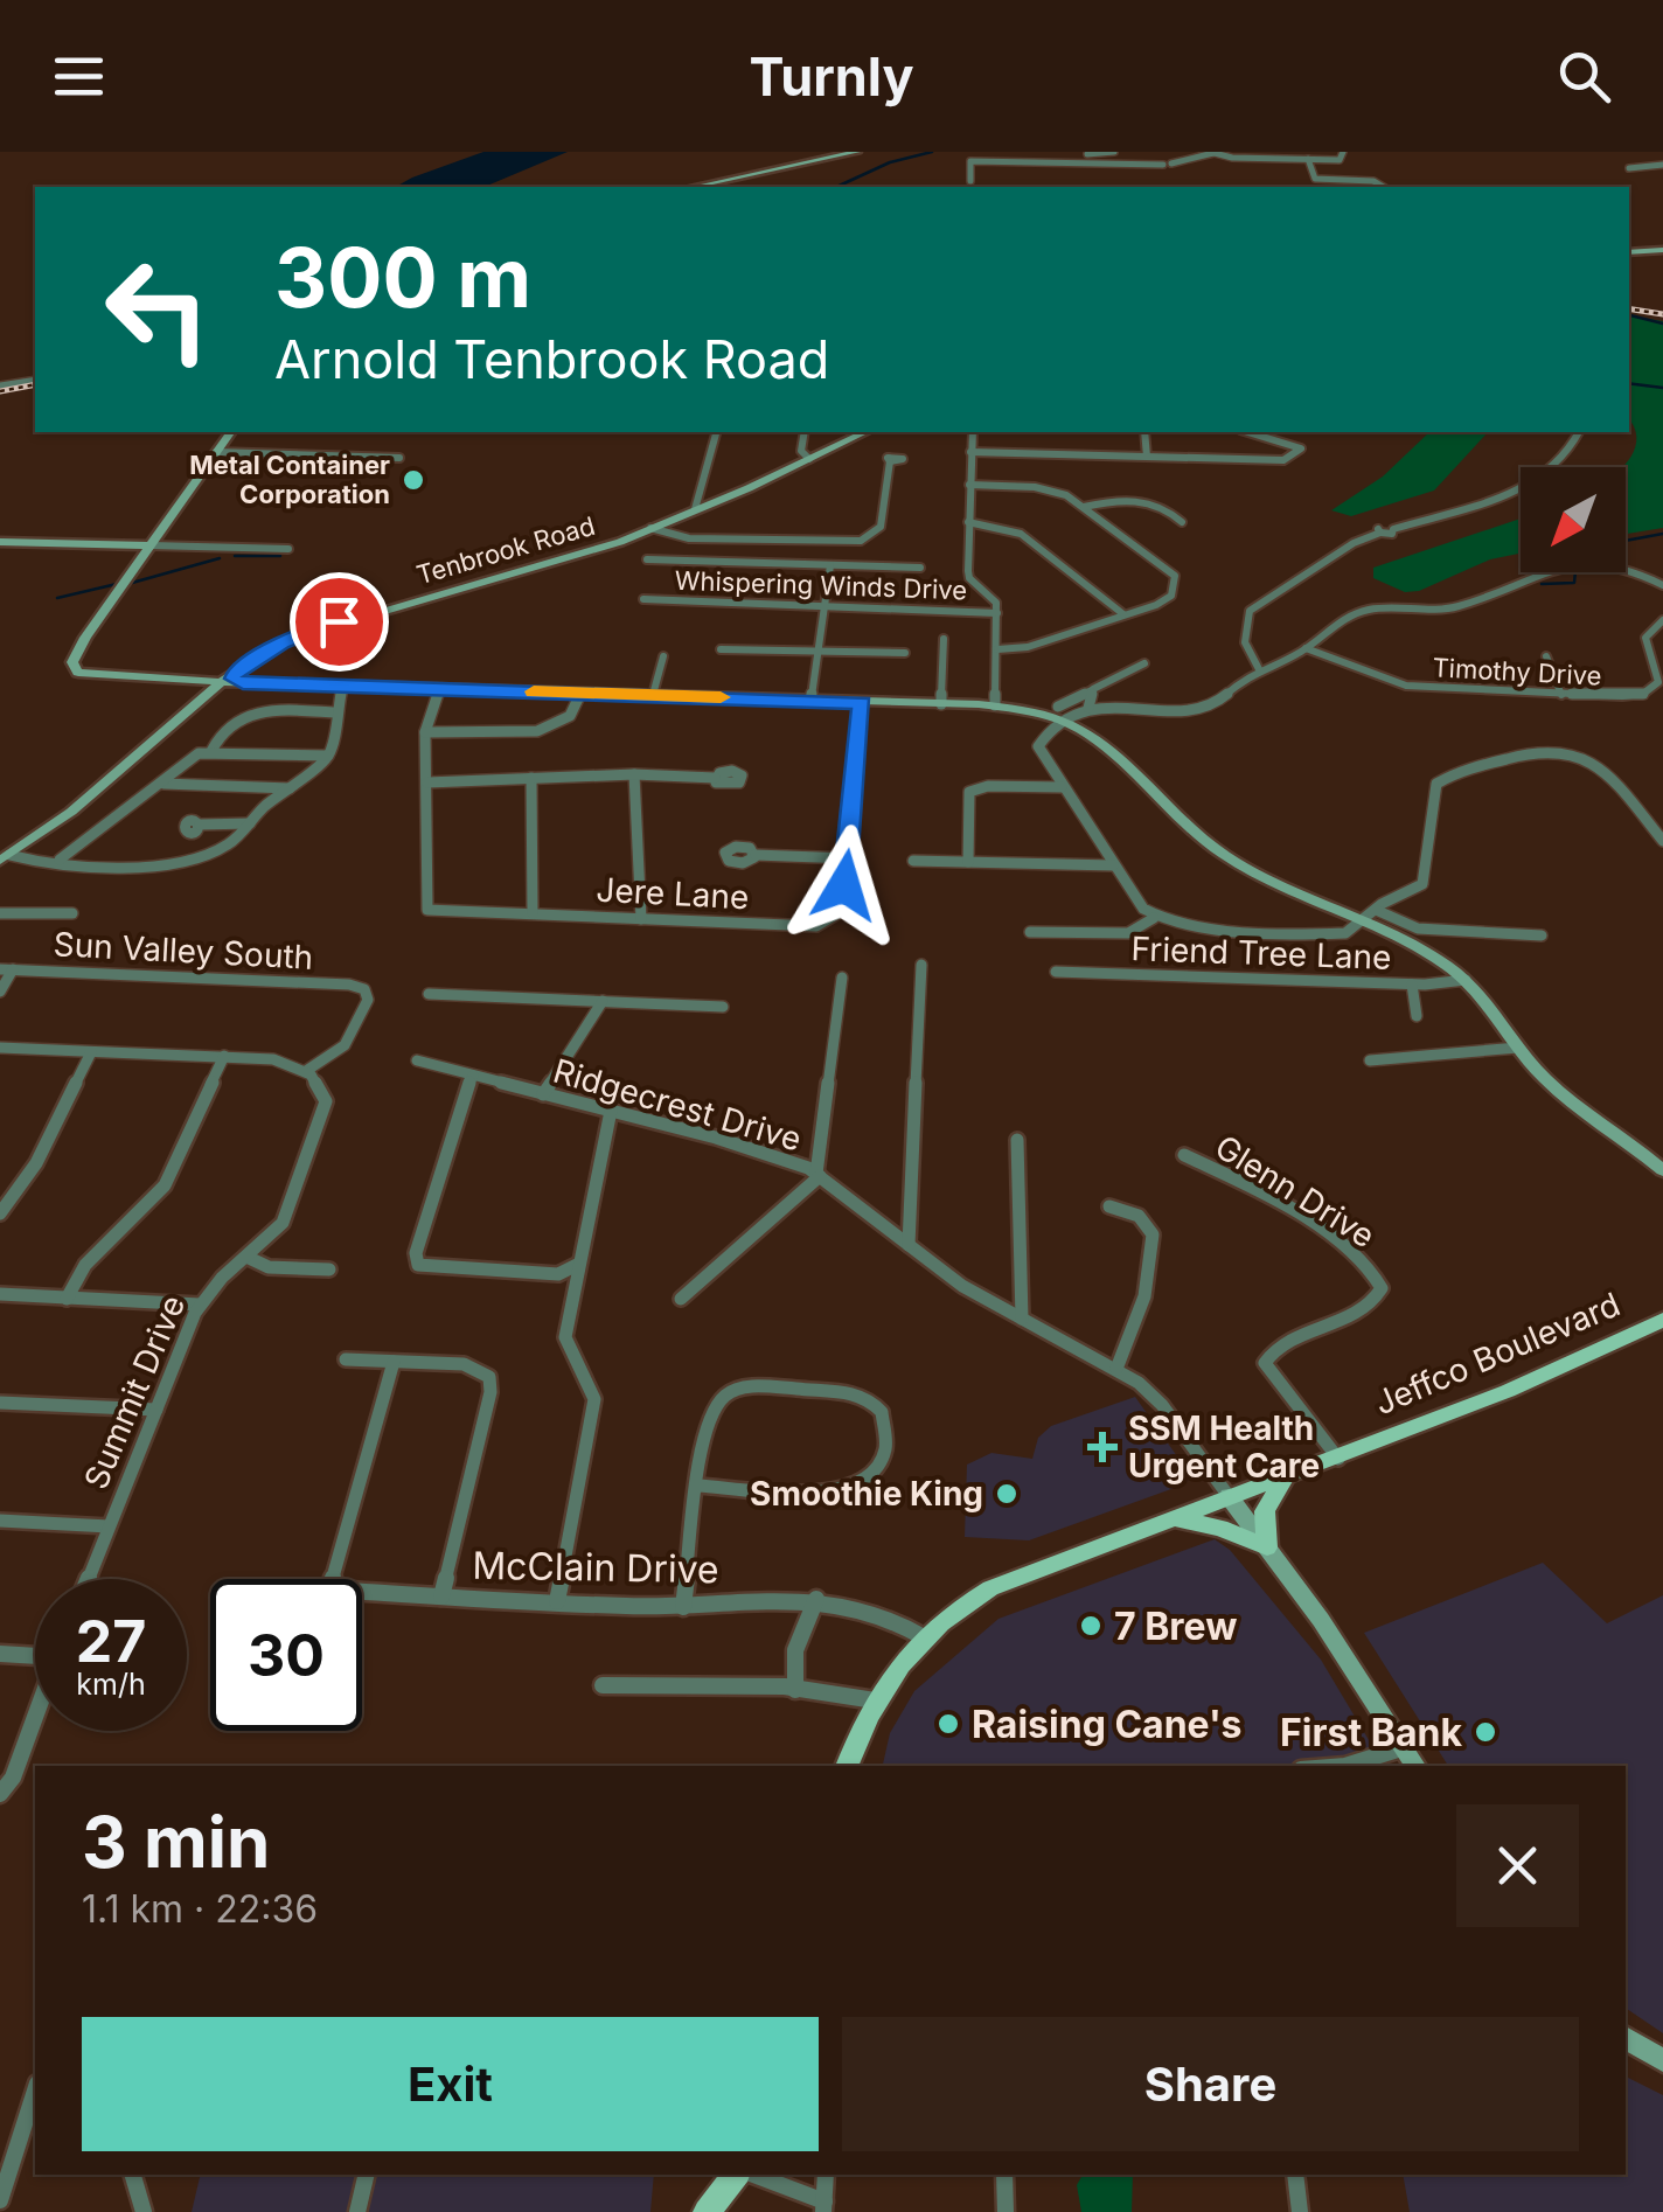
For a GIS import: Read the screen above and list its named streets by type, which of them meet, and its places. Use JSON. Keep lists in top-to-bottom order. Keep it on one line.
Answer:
{"streets":{"main road":["Jeffco Boulevard"],"street":["Tenbrook Road","Whispering Winds Drive","Timothy Drive","Jere Lane","Sun Valley South","Friend Tree Lane","Ridgecrest Drive","Glenn Drive","Summit Drive","McClain Drive"]},"crossings":[["Sun Valley South","Summit Drive"],["Ridgecrest Drive","Jeffco Boulevard"],["Glenn Drive","Jeffco Boulevard"],["Jeffco Boulevard","McClain Drive"]],"places":{"other":["Metal Container Corporation","Smoothie King","7 Brew","Raising Cane's","First Bank"],"health":["SSM Health Urgent Care"]},"north":"bottom left","page":{"header":"Turnly","turn":["300 m","Arnold Tenbrook Road"],"speed":"27 km/h","limit":"30","heading":["3 min","1.1 km · 22:36"],"buttons":["Exit","Share"]}}
